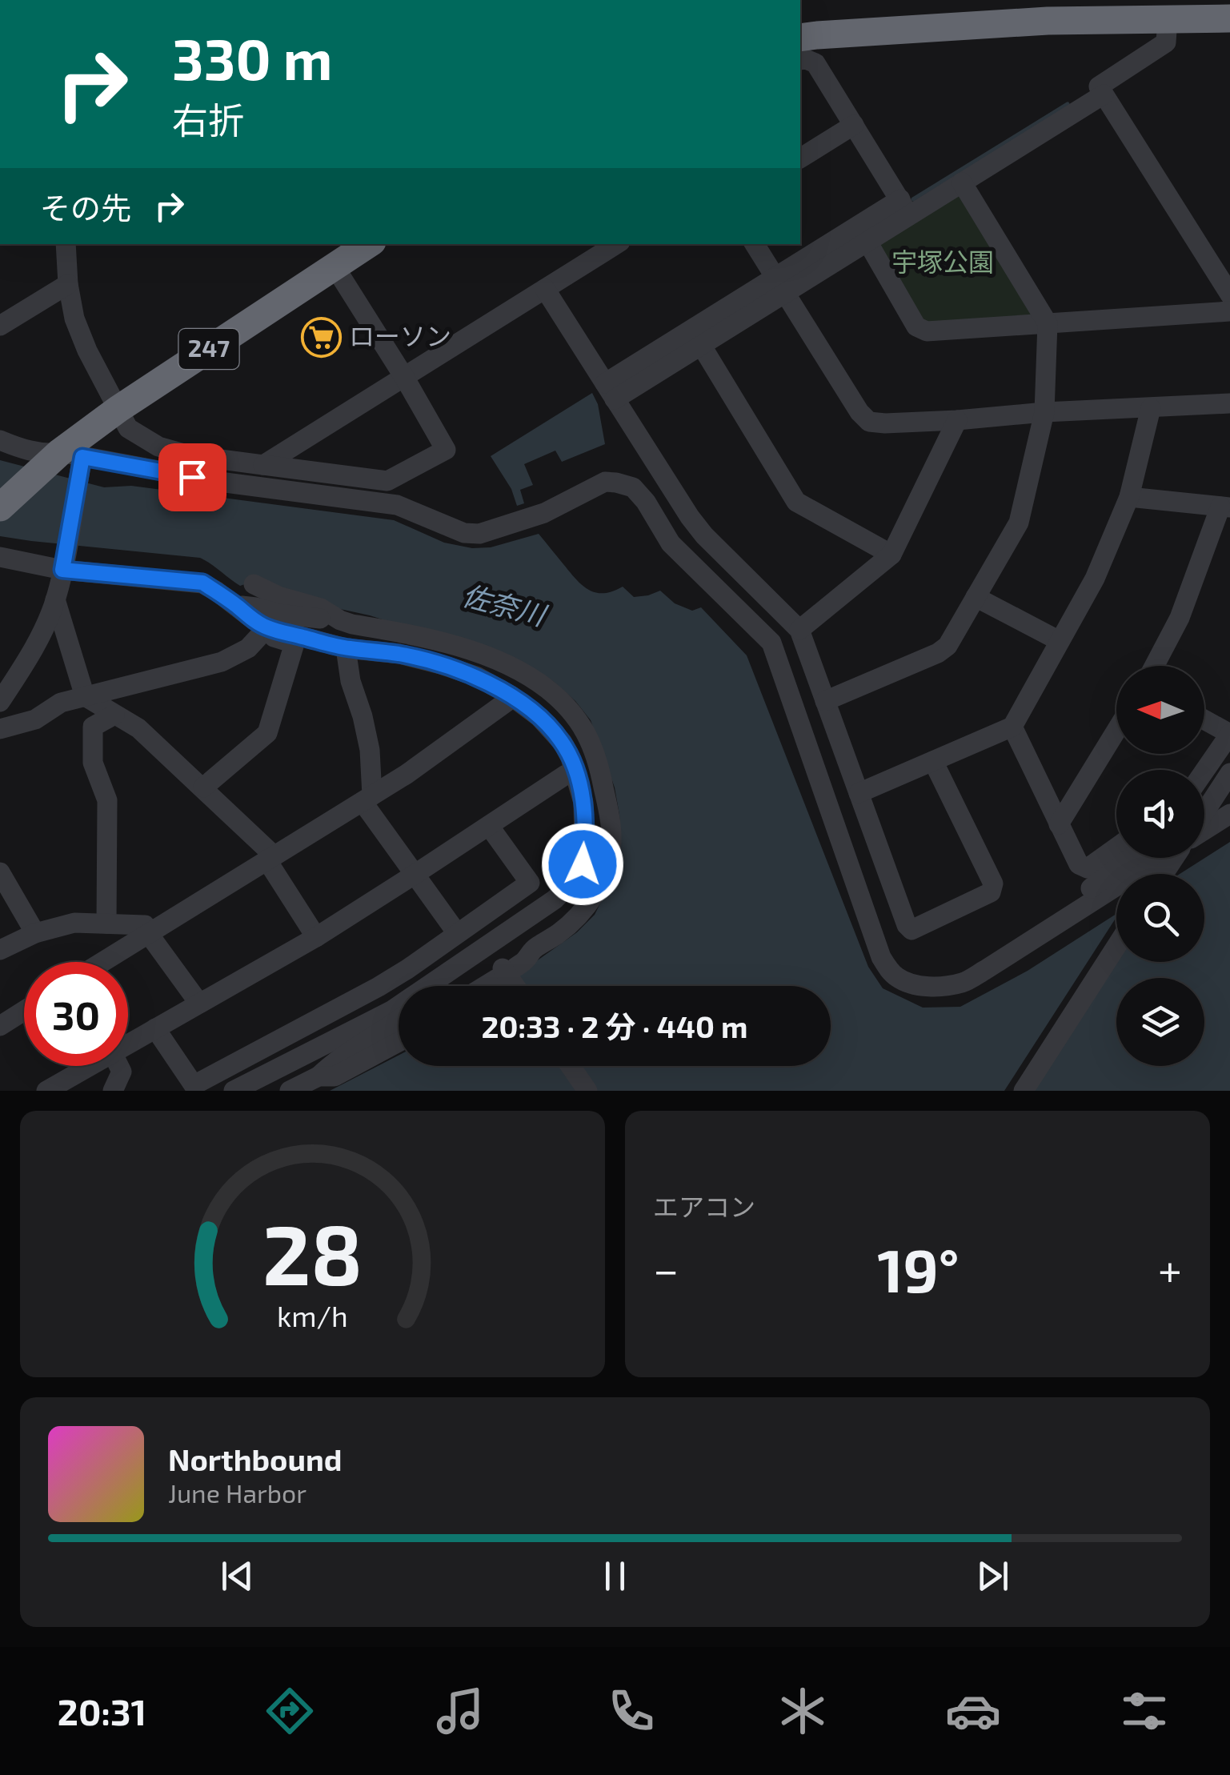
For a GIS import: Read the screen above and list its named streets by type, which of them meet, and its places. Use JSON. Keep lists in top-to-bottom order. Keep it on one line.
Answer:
{"streets":{"highway":["247"]},"water":["佐奈川"],"parks":["宇塚公園"],"places":{"supermarket":["ローソン"]},"north":"left","page":{"turn":["330 m","右折"],"then":"その先","limit":"30","trip":"20:33 · 2 分 · 440 m","tile":"エアコン","heat":["−","19°","+"],"song":["Northbound","June Harbor"],"tabs":"20:31","gauge":["28","km/h"]}}
